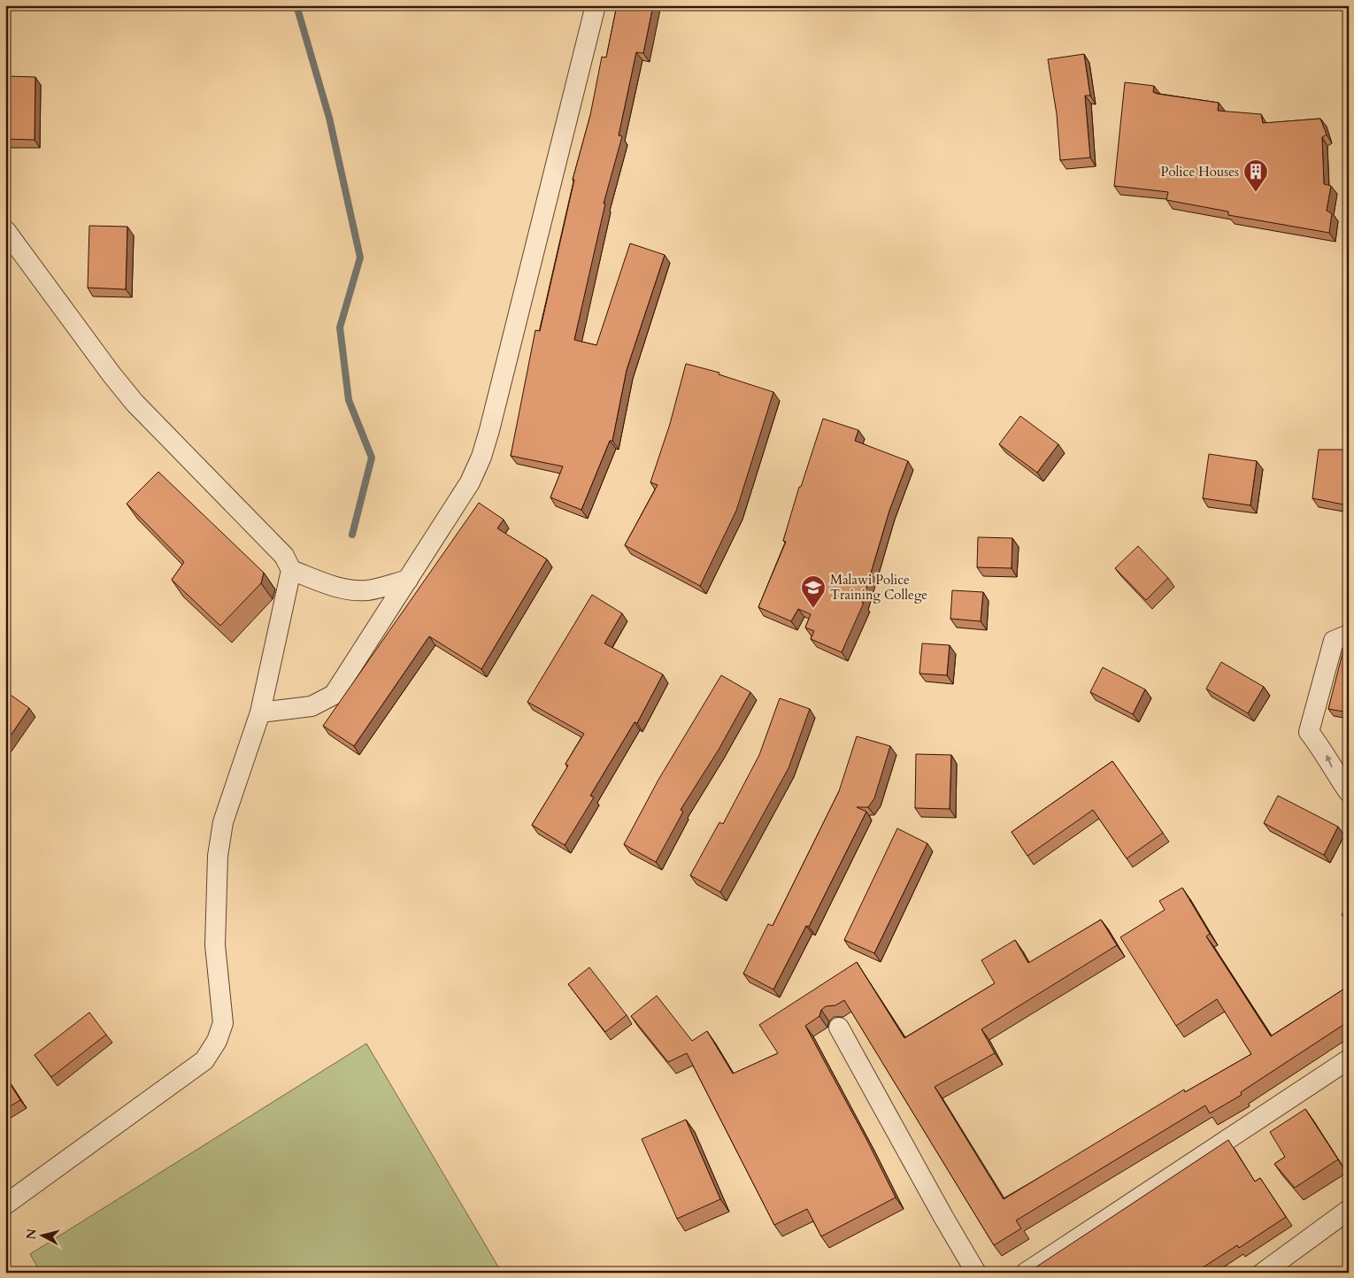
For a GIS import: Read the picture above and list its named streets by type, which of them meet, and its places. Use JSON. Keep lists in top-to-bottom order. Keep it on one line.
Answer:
{"places":{"building":["Police Houses"],"school or university":["Malawi Police Training College"]},"north":"left"}
